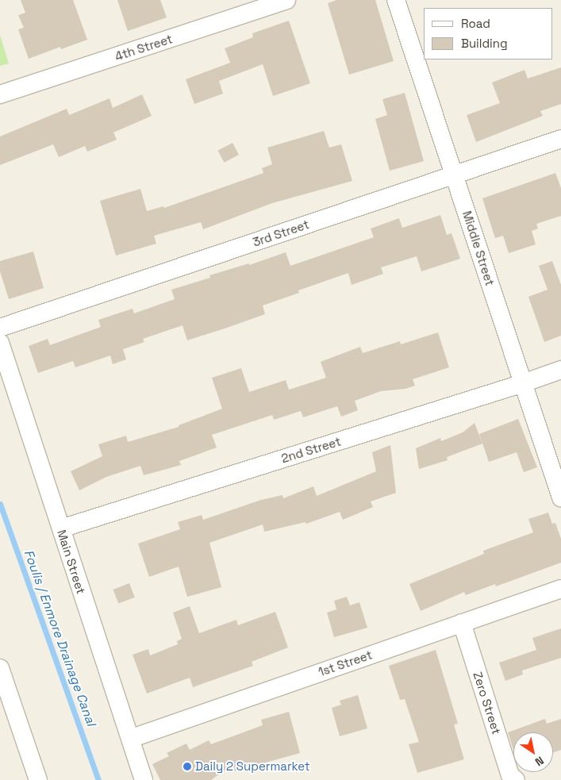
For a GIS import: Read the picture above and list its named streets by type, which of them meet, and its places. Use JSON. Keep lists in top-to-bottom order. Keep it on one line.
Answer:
{"streets":{"street":["4th Street","3rd Street","Middle Street","2nd Street","Main Street","1st Street","Zero Street"]},"crossings":[["3rd Street","Middle Street"],["Middle Street","2nd Street"],["2nd Street","Main Street"],["Main Street","1st Street"],["1st Street","Zero Street"]],"water":["Foulis / Enmore Drainage Canal"],"places":["Daily 2 Supermarket"],"legend":["Road","Building"],"north":"bottom right"}
